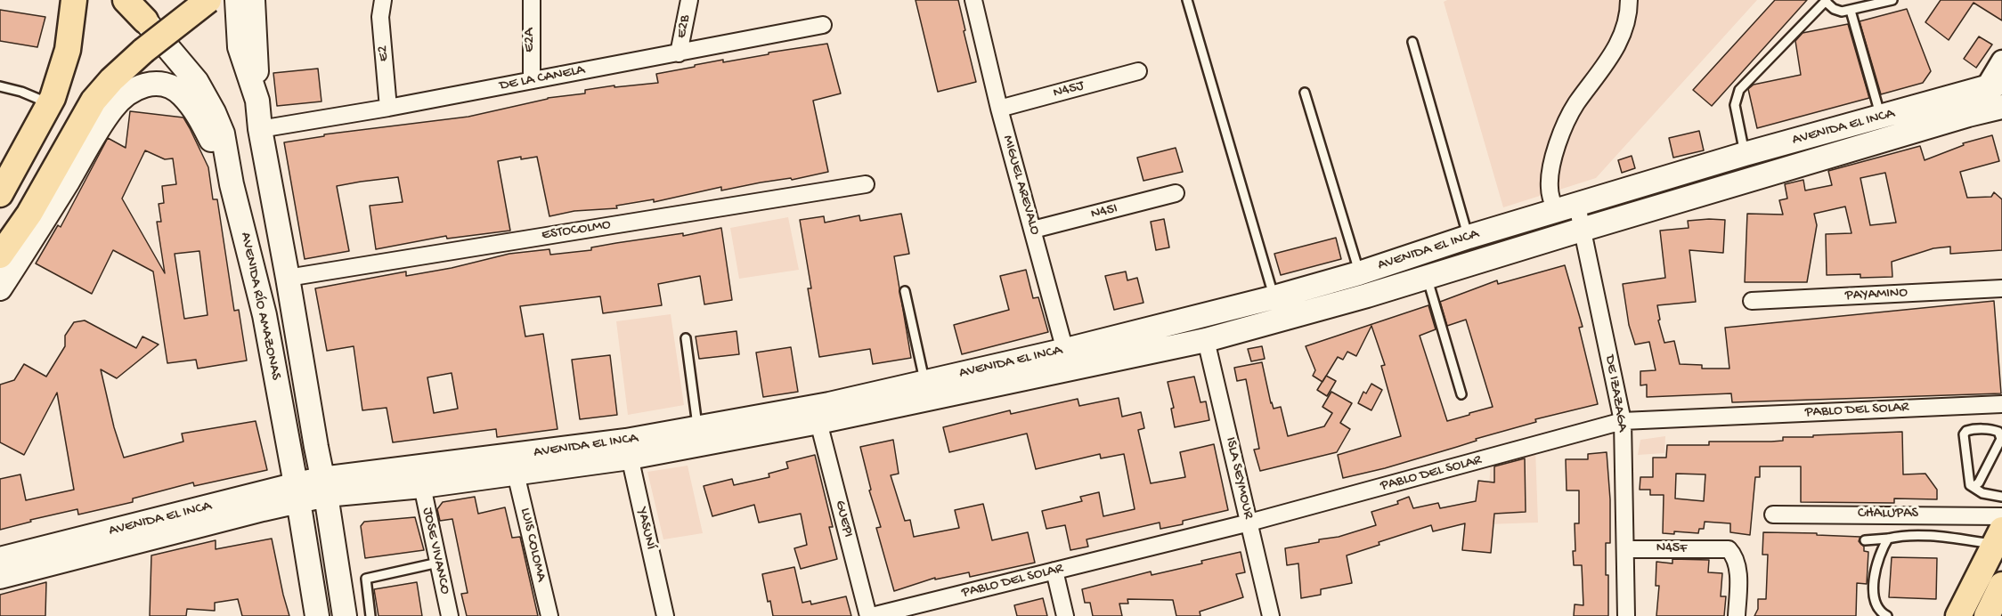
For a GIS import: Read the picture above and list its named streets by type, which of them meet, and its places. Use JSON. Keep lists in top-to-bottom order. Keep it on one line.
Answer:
{"streets":{"main road":["AVENIDA EL INCA","AVENIDA RÍO AMAZONAS"],"street":["E2B","E2A","E2","DE LA CANELA","N45J","MIGUEL AREVALO","N45I","ESTOCOLMO","PAYAMINO","DE IZAZAGA","PABLO DEL SOLAR","ISLA SEYMOUR","CHALUPAS","GUEPI","YASUNÍ","LUIS COLOMA","N45F","JOSE VIVANCO"]},"crossings":[["E2B","DE LA CANELA"],["E2A","DE LA CANELA"],["E2","DE LA CANELA"],["DE LA CANELA","AVENIDA RÍO AMAZONAS"],["N45J","MIGUEL AREVALO"],["AVENIDA EL INCA","MIGUEL AREVALO"],["AVENIDA EL INCA","AVENIDA RÍO AMAZONAS"],["AVENIDA EL INCA","DE IZAZAGA"],["AVENIDA EL INCA","ISLA SEYMOUR"],["AVENIDA EL INCA","GUEPI"],["AVENIDA EL INCA","YASUNÍ"],["AVENIDA EL INCA","LUIS COLOMA"],["AVENIDA EL INCA","JOSE VIVANCO"],["MIGUEL AREVALO","N45I"],["ESTOCOLMO","AVENIDA RÍO AMAZONAS"],["DE IZAZAGA","PABLO DEL SOLAR"],["DE IZAZAGA","N45F"],["PABLO DEL SOLAR","ISLA SEYMOUR"],["PABLO DEL SOLAR","GUEPI"]]}
